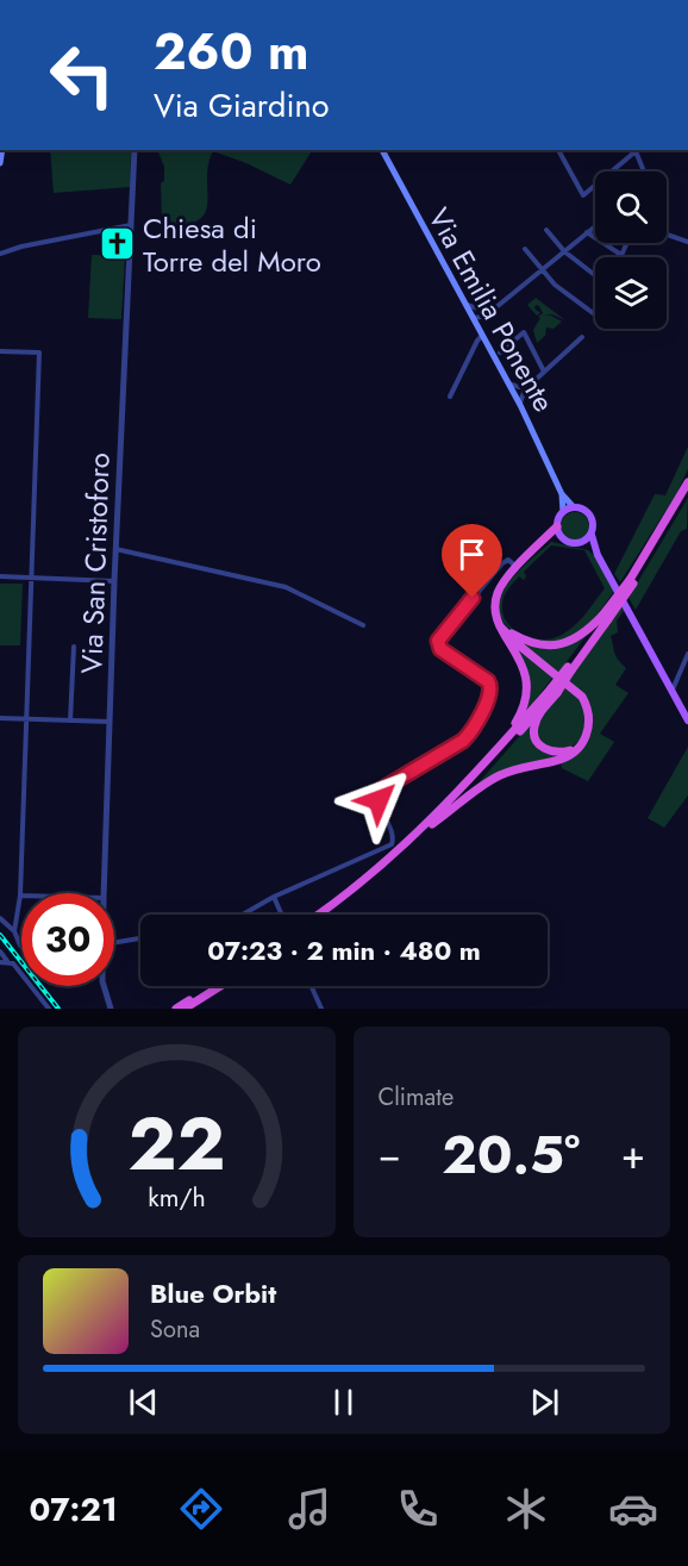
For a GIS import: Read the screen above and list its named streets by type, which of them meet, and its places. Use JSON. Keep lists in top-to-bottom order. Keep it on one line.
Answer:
{"streets":{"main road":["Via Emilia Ponente"],"street":["Via San Cristoforo"]},"places":{"church":["Chiesa di Torre del Moro"]},"page":{"turn":["260 m","Via Giardino"],"limit":"30","trip":"07:23 · 2 min · 480 m","tile":"Climate","heat":["−","20.5°","+"],"song":["Blue Orbit","Sona"],"tabs":"07:21","gauge":["22","km/h"]}}
